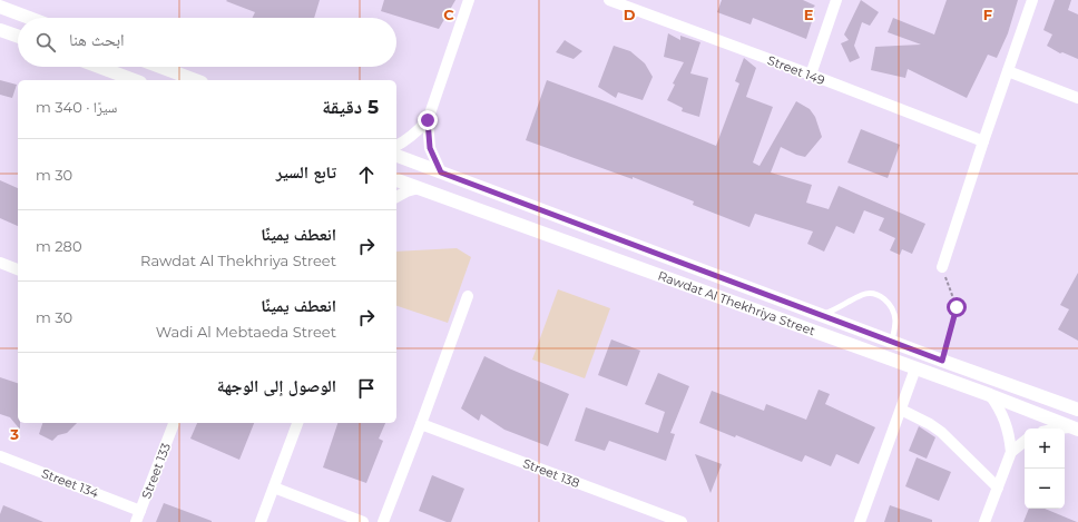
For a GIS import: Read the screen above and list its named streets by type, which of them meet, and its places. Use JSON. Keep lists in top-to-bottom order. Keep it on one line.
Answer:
{"streets":{"street":["Street 149","Rawdat Al Thekhriya Street","Street 133","Street 138","Street 134"]},"crossings":[["Street 133","Street 134"]],"page":{"search":"ابحث هنا","heading":["5 دقيقة","سيرًا · 340 m"],"list":[["تابع السير","30 m"],["انعطف يمينًا","Rawdat Al Thekhriya Street","280 m"],["انعطف يمينًا","Wadi Al Mebtaeda Street","30 m"],"الوصول إلى الوجهة"],"map_buttons":["+","−"]},"grid":{"columns":["C","D","E","F"],"rows":["3"]}}
